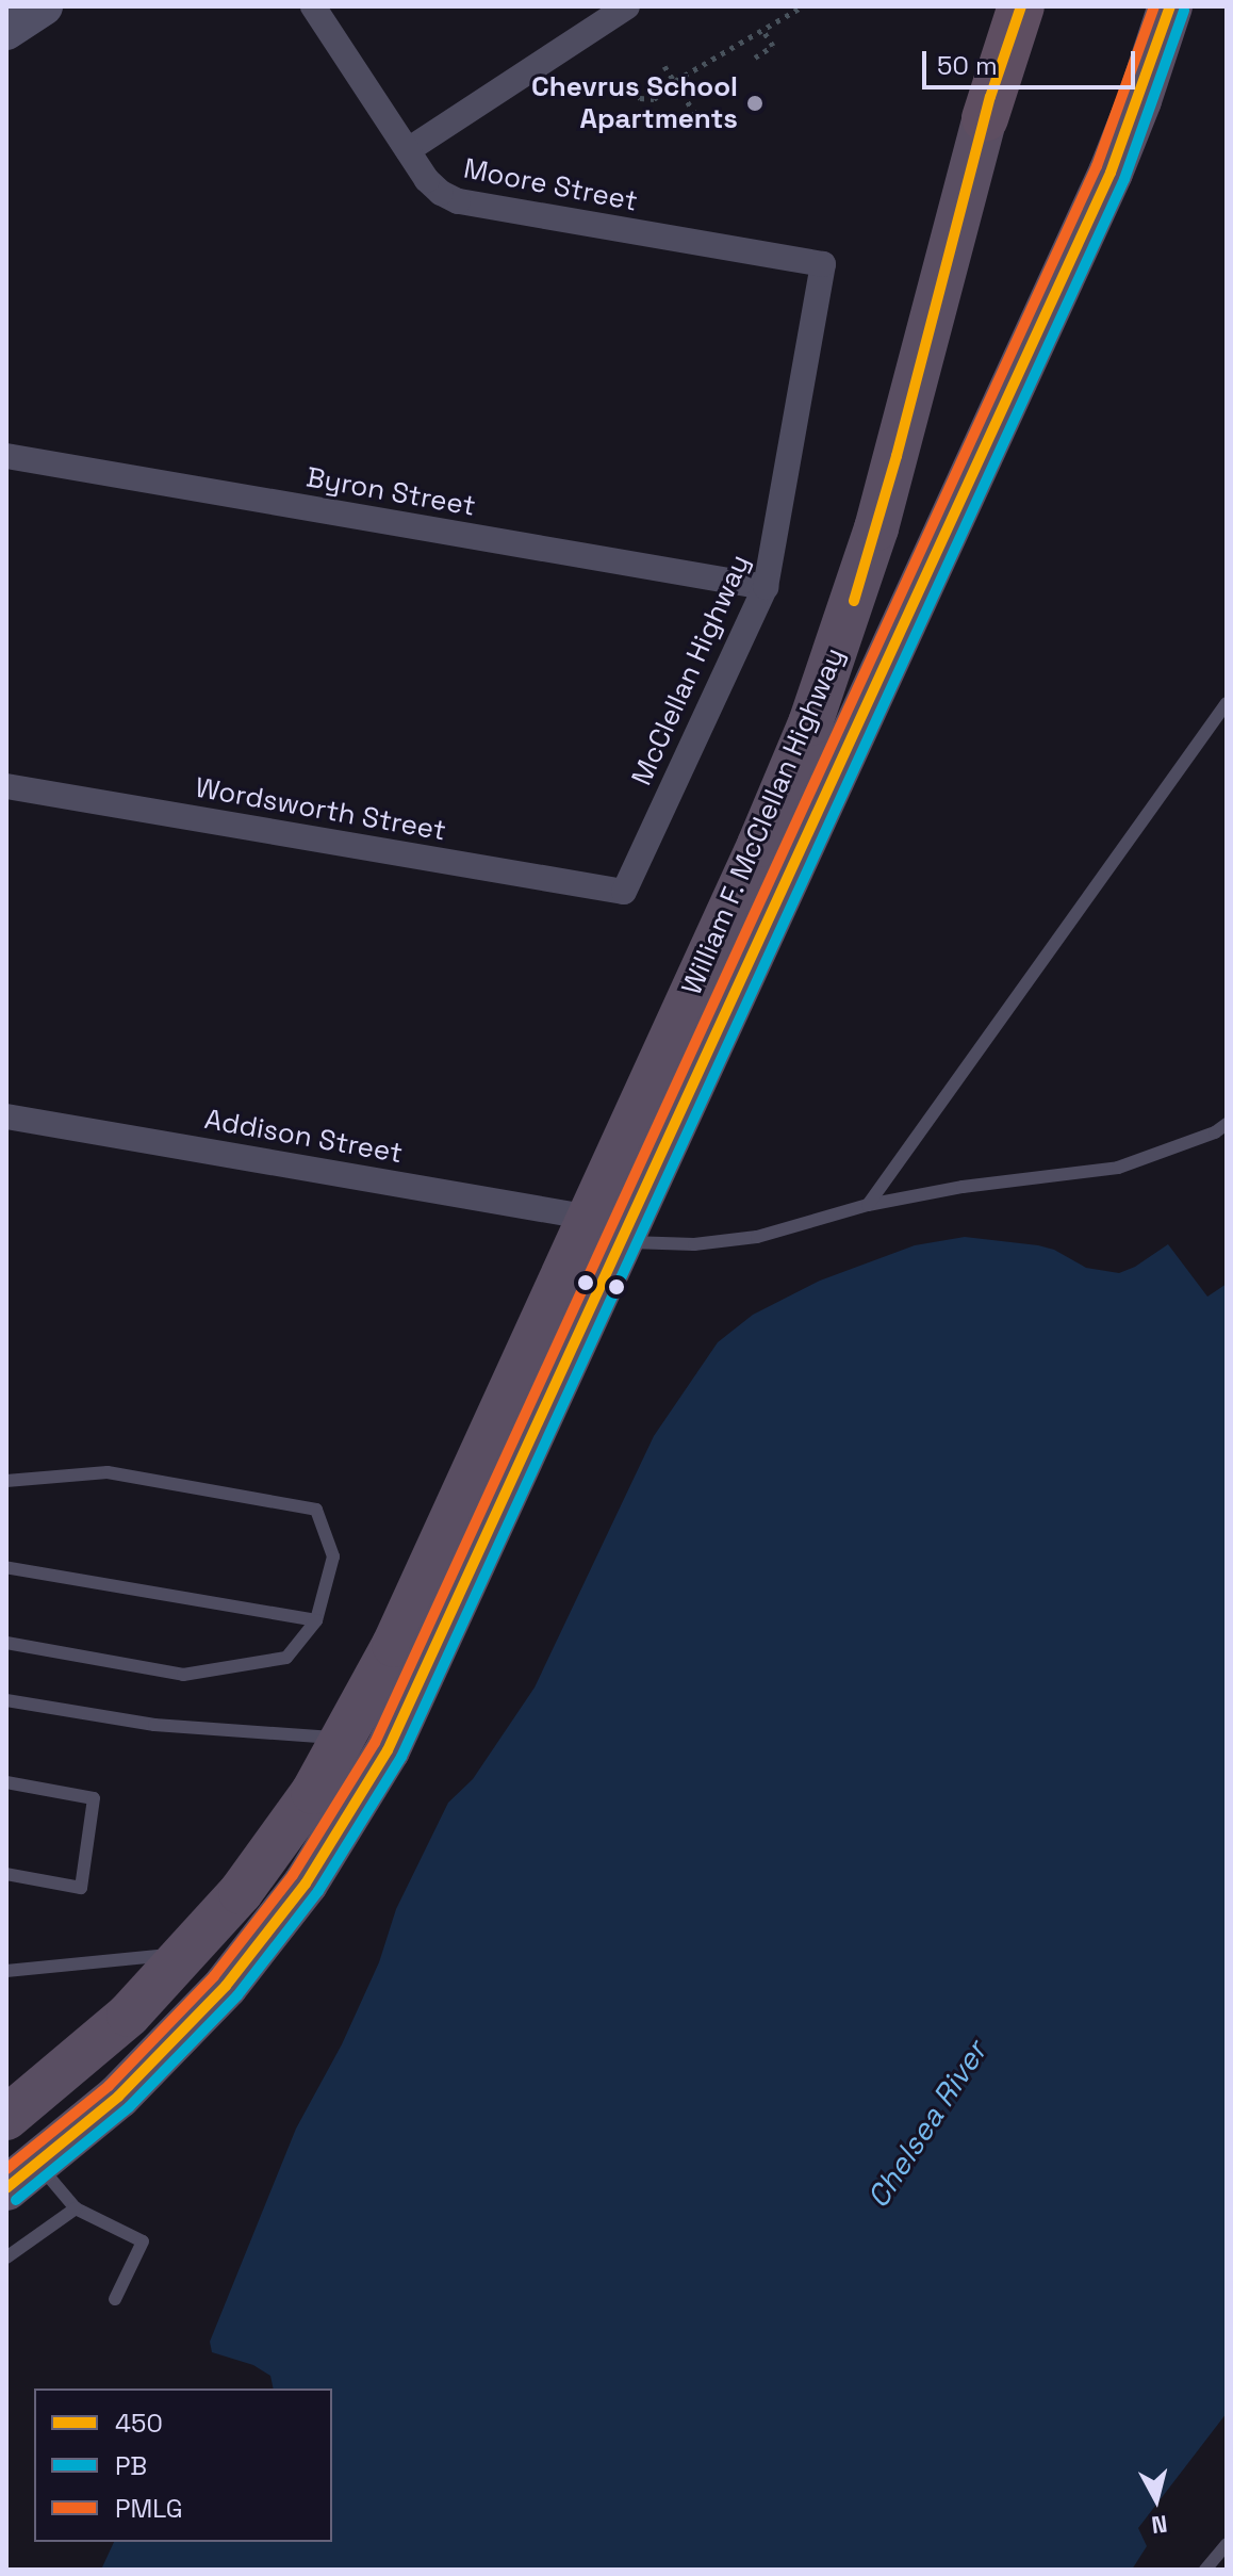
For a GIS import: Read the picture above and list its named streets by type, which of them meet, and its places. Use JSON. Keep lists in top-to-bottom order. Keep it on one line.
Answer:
{"streets":{"highway":["William F. McClellan Highway"],"street":["Moore Street","Byron Street","McClellan Highway","Wordsworth Street","Addison Street"]},"crossings":[["Moore Street","McClellan Highway"],["Byron Street","McClellan Highway"],["McClellan Highway","Wordsworth Street"],["William F. McClellan Highway","Addison Street"]],"water":["Chelsea River"],"places":["Chevrus School Apartments"],"lines":["transit line 450","transit line PMLG","transit line PB"],"legend":["450","PB","PMLG"],"scale_bar":"50 m","north":"bottom"}
